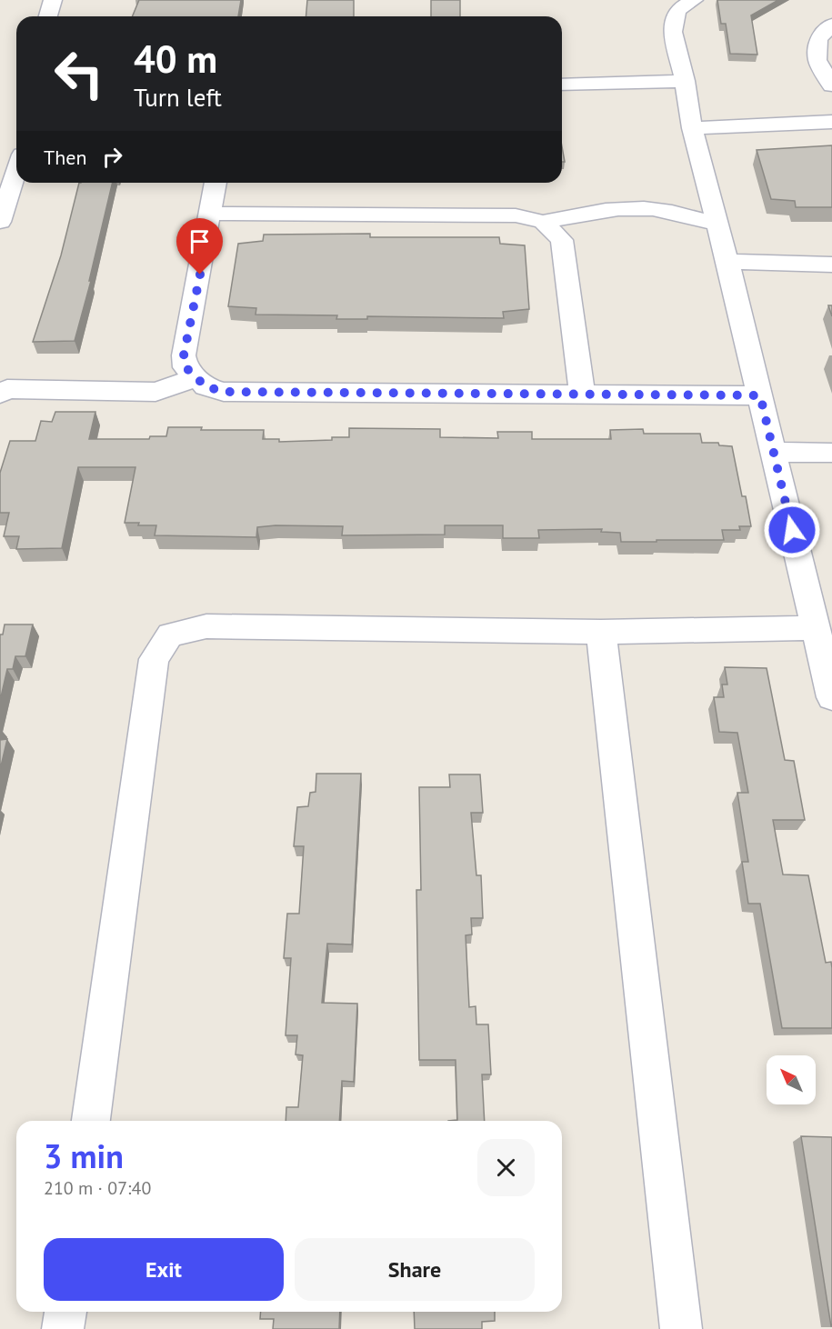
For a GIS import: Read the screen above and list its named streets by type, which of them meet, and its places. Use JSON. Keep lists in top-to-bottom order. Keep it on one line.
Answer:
{"north":"top left","page":{"turn":["40 m","Turn left"],"then":"Then","heading":["3 min","210 m · 07:40"],"buttons":["Exit","Share"]}}
